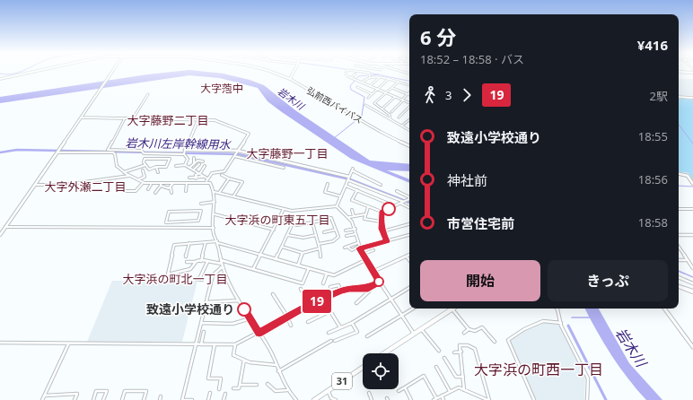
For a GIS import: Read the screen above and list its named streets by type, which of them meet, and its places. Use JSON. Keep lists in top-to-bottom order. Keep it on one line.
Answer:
{"streets":{"main road":["31"],"street":["弘前西バイパス"]},"districts":["大字萢中","大字藤野二丁目","大字藤野一丁目","大字外瀬二丁目","大字浜の町東五丁目","大字浜の町北一丁目","大字浜の町西一丁目"],"water":["岩木川","岩木川左岸幹線用水"],"places":["致遠小学校通り"],"lines":["bus line 19"],"page":{"on_map":"19","heading":["6 分","18:52 – 18:58 · バス","¥416"],"legs":["3","19","2駅"],"list":[{"name":"致遠小学校通り","value":"18:55"},{"name":"神社前","value":"18:56"},{"name":"市営住宅前","value":"18:58"}],"buttons":["開始","きっぷ"]}}
